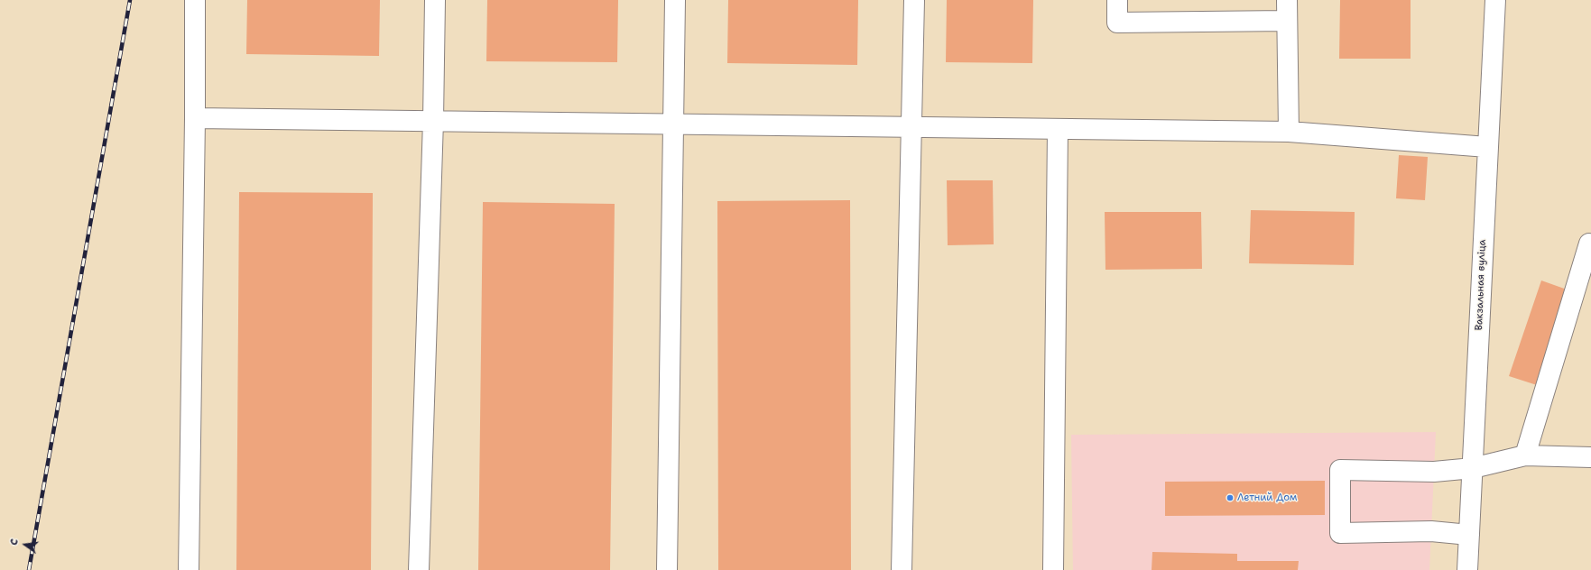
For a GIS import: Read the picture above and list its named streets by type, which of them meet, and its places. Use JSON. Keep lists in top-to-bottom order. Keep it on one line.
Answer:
{"streets":{"street":["Вакзальная вуліца"]},"places":["Летний Дом"],"north":"left"}
